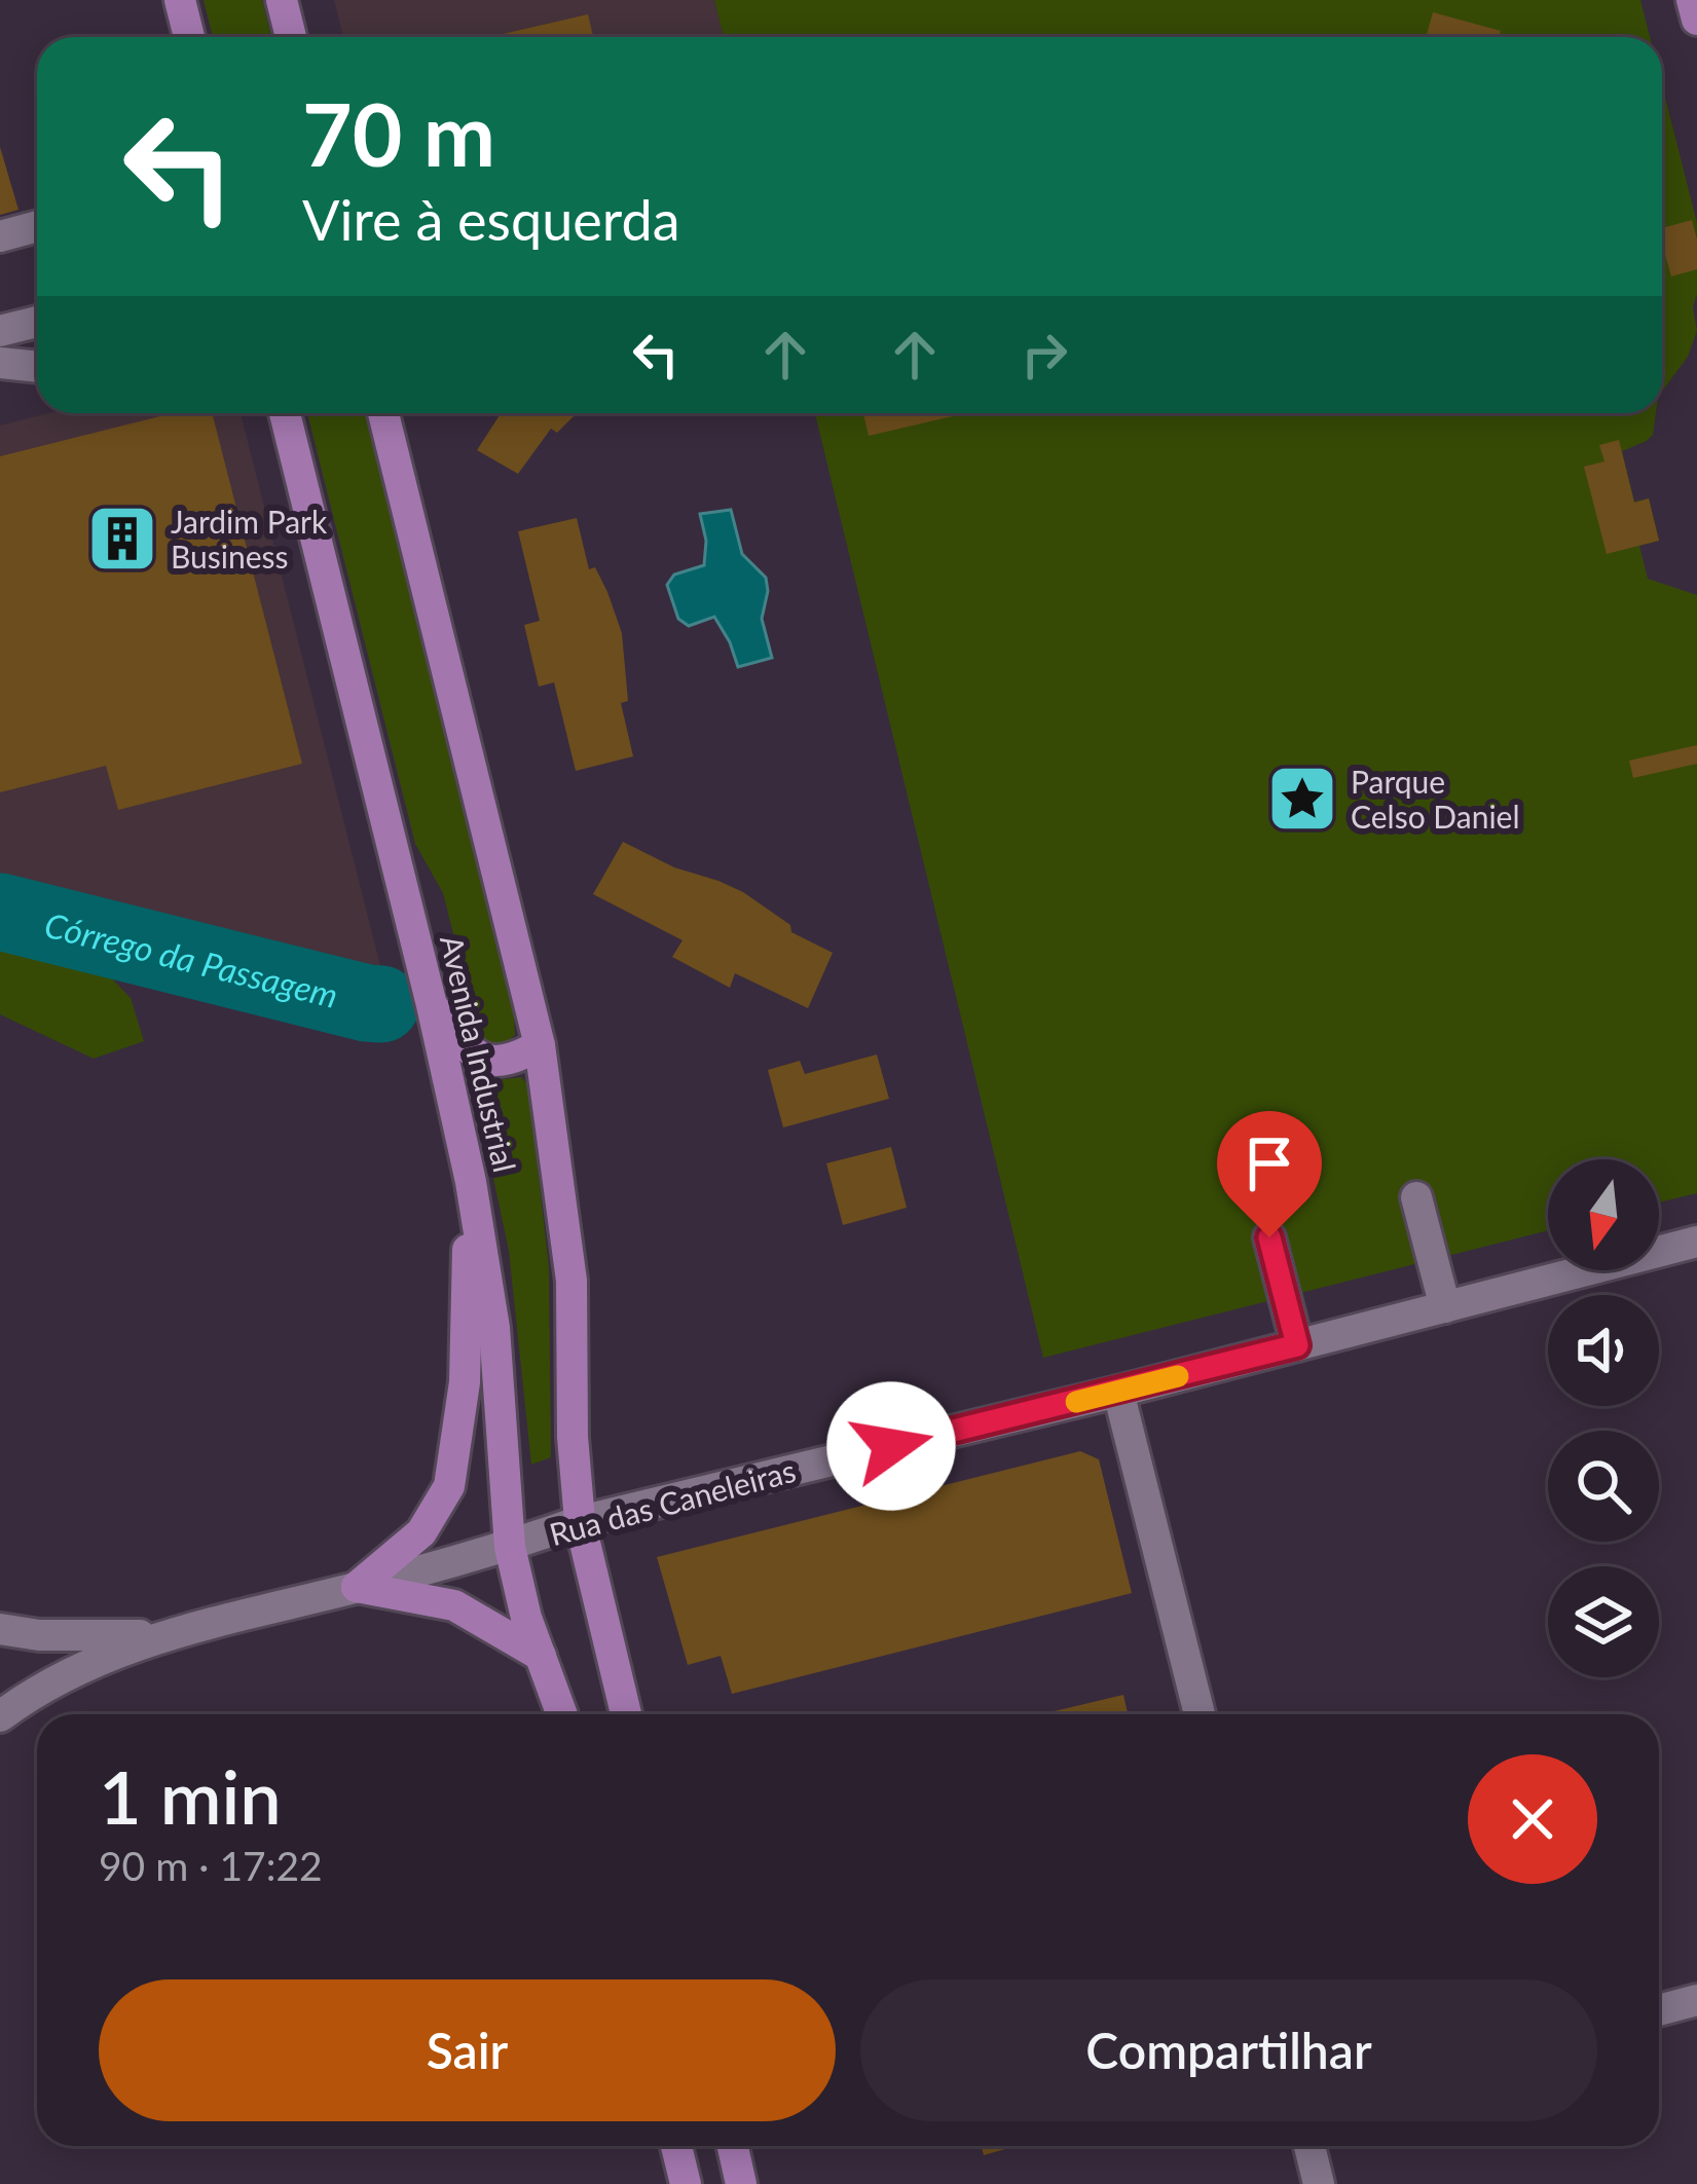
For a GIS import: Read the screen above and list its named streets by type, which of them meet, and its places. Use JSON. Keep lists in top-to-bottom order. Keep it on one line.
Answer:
{"streets":{"main road":["Avenida Industrial"],"street":["Rua das Caneleiras"]},"crossings":[["Avenida Industrial","Rua das Caneleiras"]],"water":["Córrego da Passagem"],"places":{"building":["Jardim Park Business"],"place":["Parque Celso Daniel"]},"north":"bottom","page":{"turn":["70 m","Vire à esquerda"],"heading":["1 min","90 m · 17:22"],"buttons":["Sair","Compartilhar"]}}
